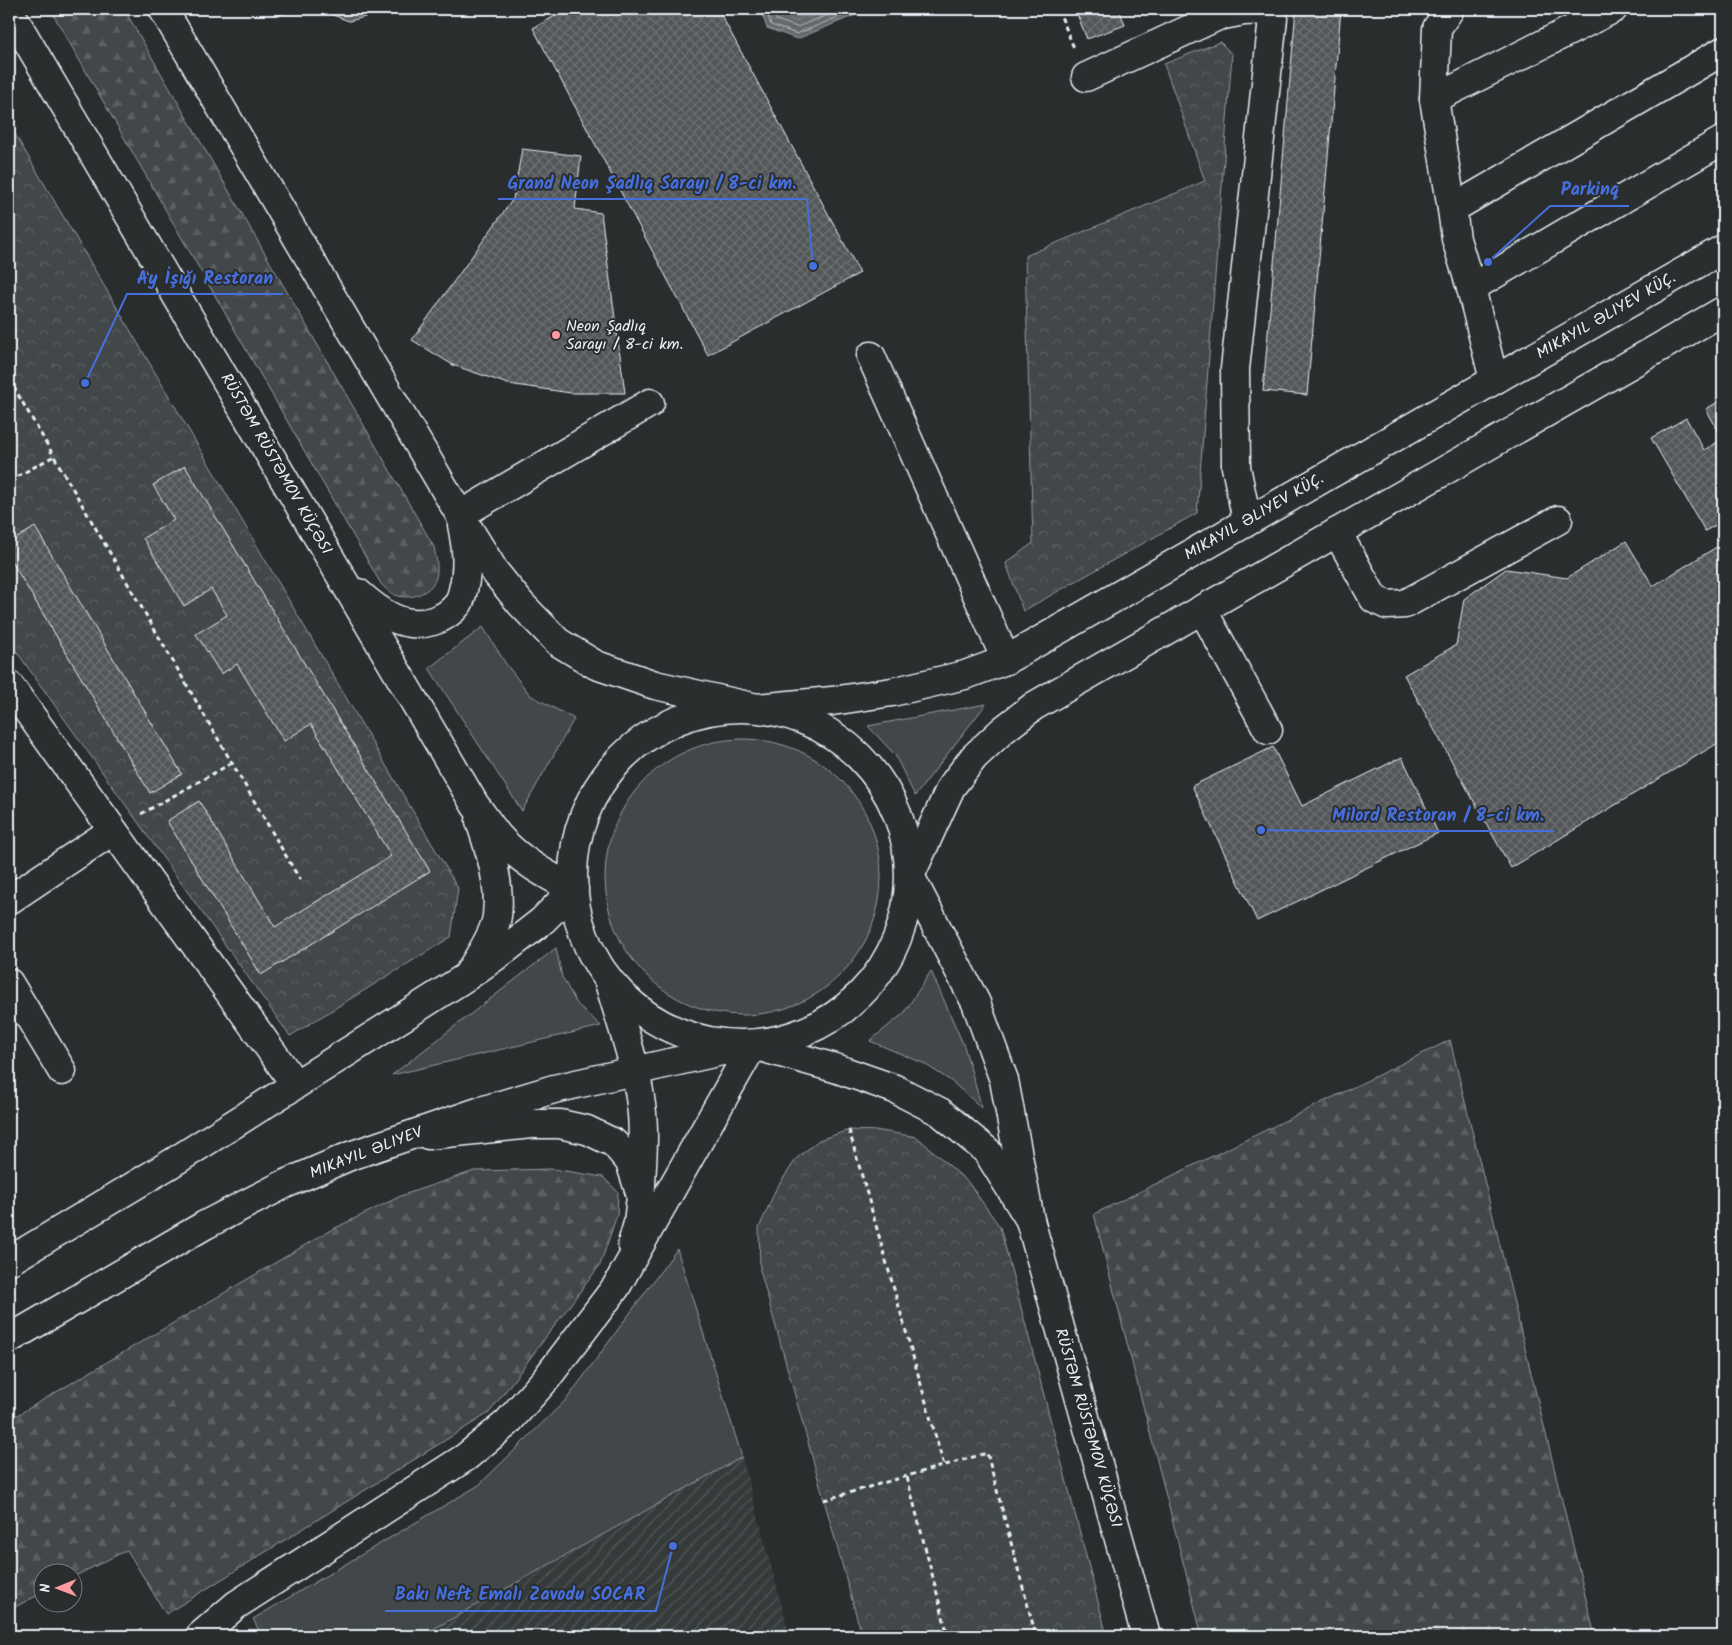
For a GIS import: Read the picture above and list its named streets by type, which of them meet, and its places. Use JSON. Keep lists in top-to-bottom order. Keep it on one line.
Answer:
{"streets":{"main road":["RÜSTƏM RÜSTƏMOV KÜÇƏSI"]},"places":["Parkinq","Grand Neon Şadlıq Sarayı / 8-ci km.","Neon Şadlıq Sarayı / 8-ci km.","Ay İşığı Restoran","Milord Restoran / 8-ci km.","Bakı Neft Emalı Zavodu SOCAR"],"north":"left"}
